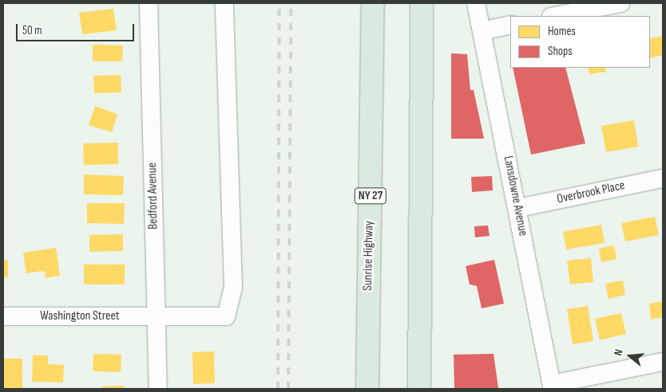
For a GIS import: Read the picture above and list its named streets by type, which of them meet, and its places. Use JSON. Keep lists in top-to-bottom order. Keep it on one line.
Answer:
{"streets":{"highway":["NY 27","Sunrise Highway"],"street":["Overbrook Place","Bedford Avenue","Lansdowne Avenue","Washington Street"]},"crossings":[["Overbrook Place","Lansdowne Avenue"],["Bedford Avenue","Washington Street"]],"legend":["Homes","Shops"],"scale_bar":"50 m","north":"left"}
